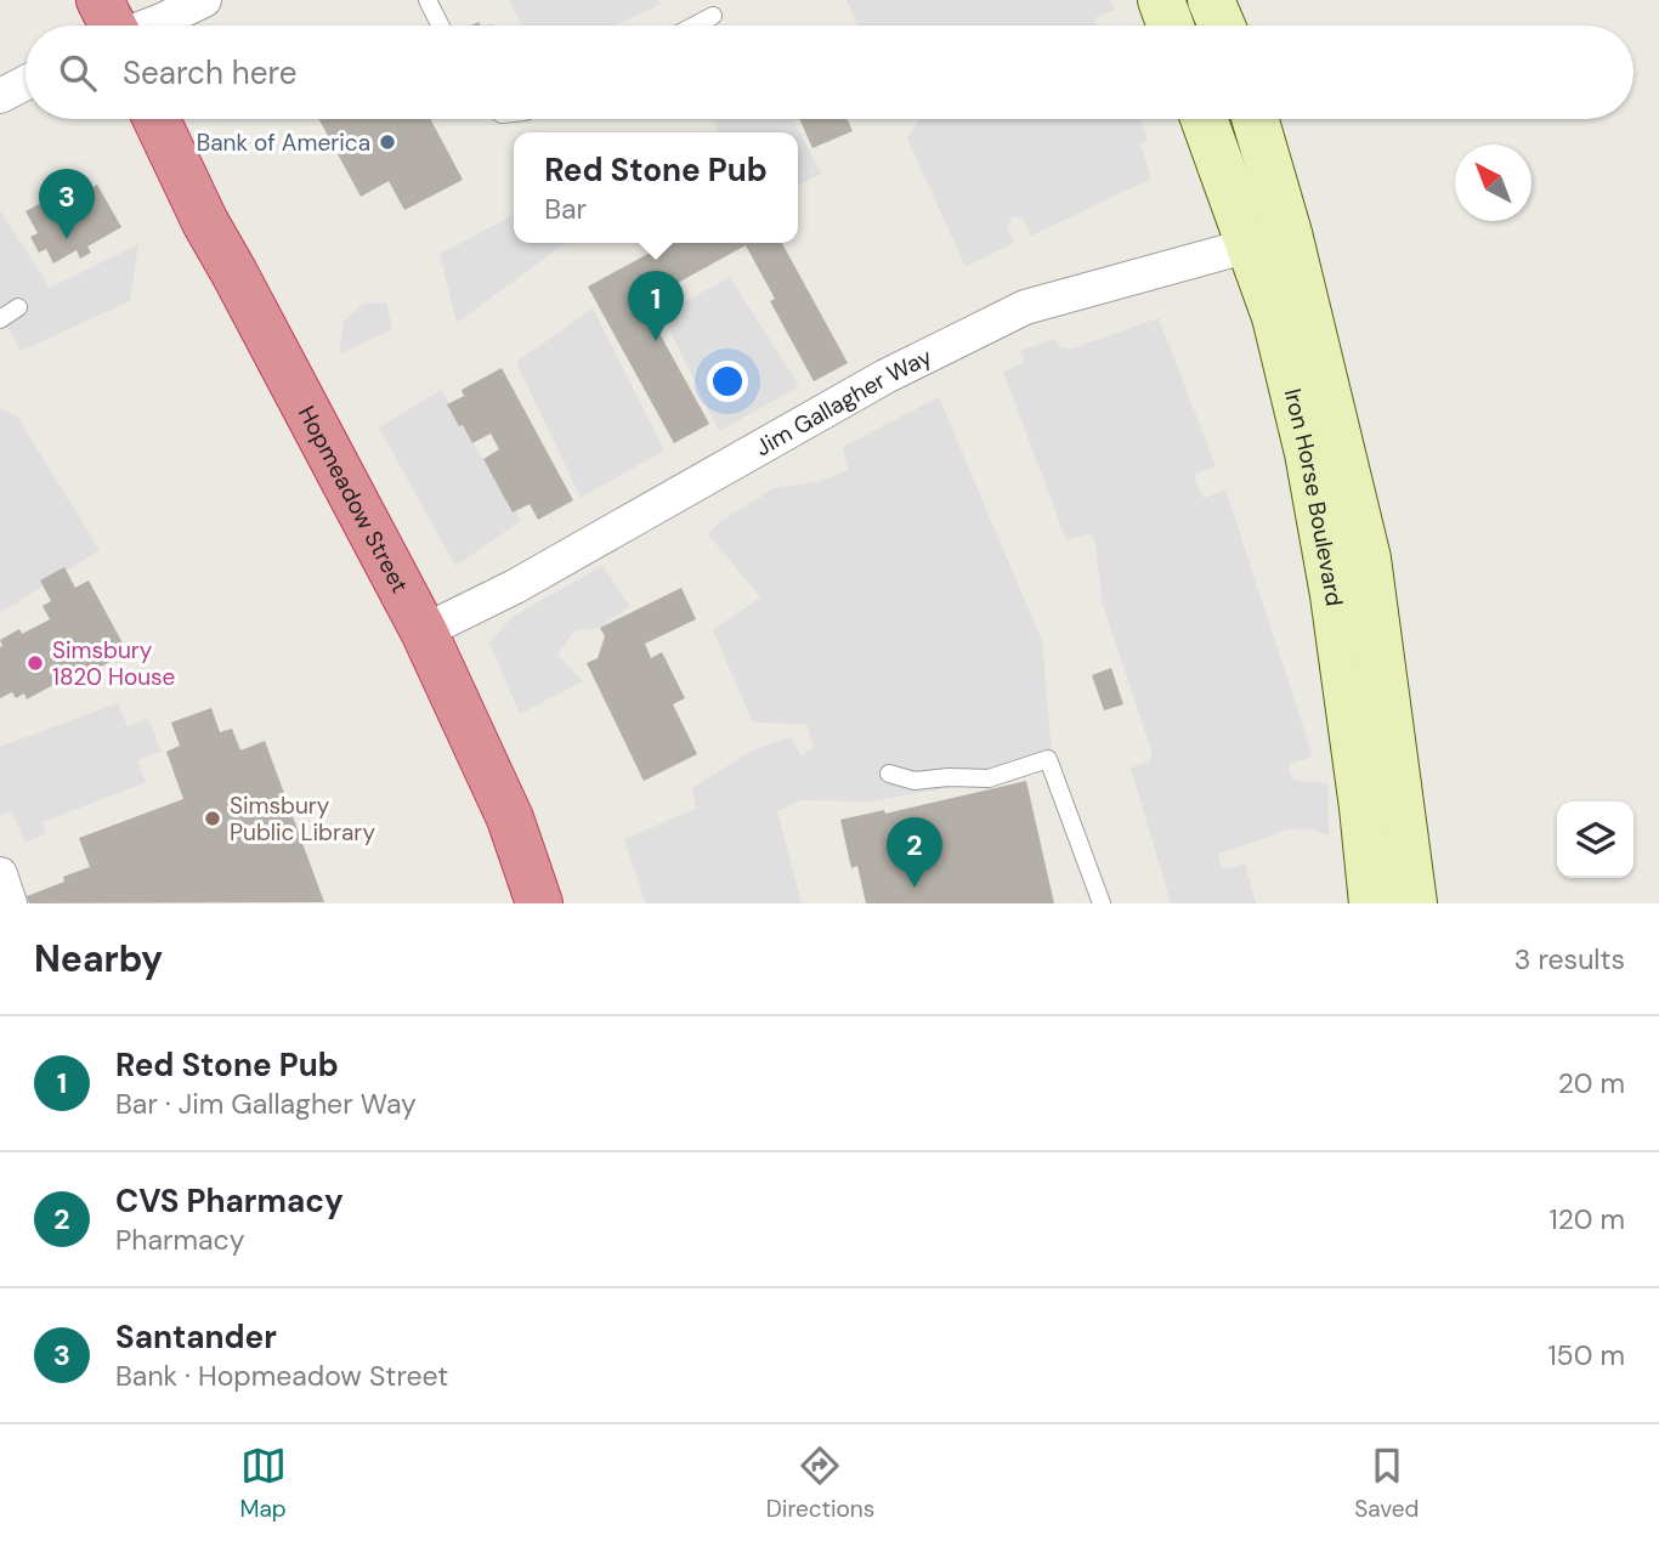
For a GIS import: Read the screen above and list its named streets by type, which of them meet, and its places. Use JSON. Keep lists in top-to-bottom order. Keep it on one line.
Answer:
{"streets":{"highway":["Hopmeadow Street"],"street":["Jim Gallagher Way","Iron Horse Boulevard"]},"crossings":[["Jim Gallagher Way","Iron Horse Boulevard"],["Jim Gallagher Way","Hopmeadow Street"]],"places":["Bank of America","Simsbury 1820 House","Simsbury Public Library"],"north":"top left","page":{"search":"Search here","popup":["Red Stone Pub","Bar"],"pins":["3","1","2"],"heading":["Nearby","3 results"],"list":[{"mark":"1","name":"Red Stone Pub","note":"Bar · Jim Gallagher Way","value":"20 m"},{"mark":"2","name":"CVS Pharmacy","note":"Pharmacy","value":"120 m"},{"mark":"3","name":"Santander","note":"Bank · Hopmeadow Street","value":"150 m"}],"nav":["Map","Directions","Saved"]}}
